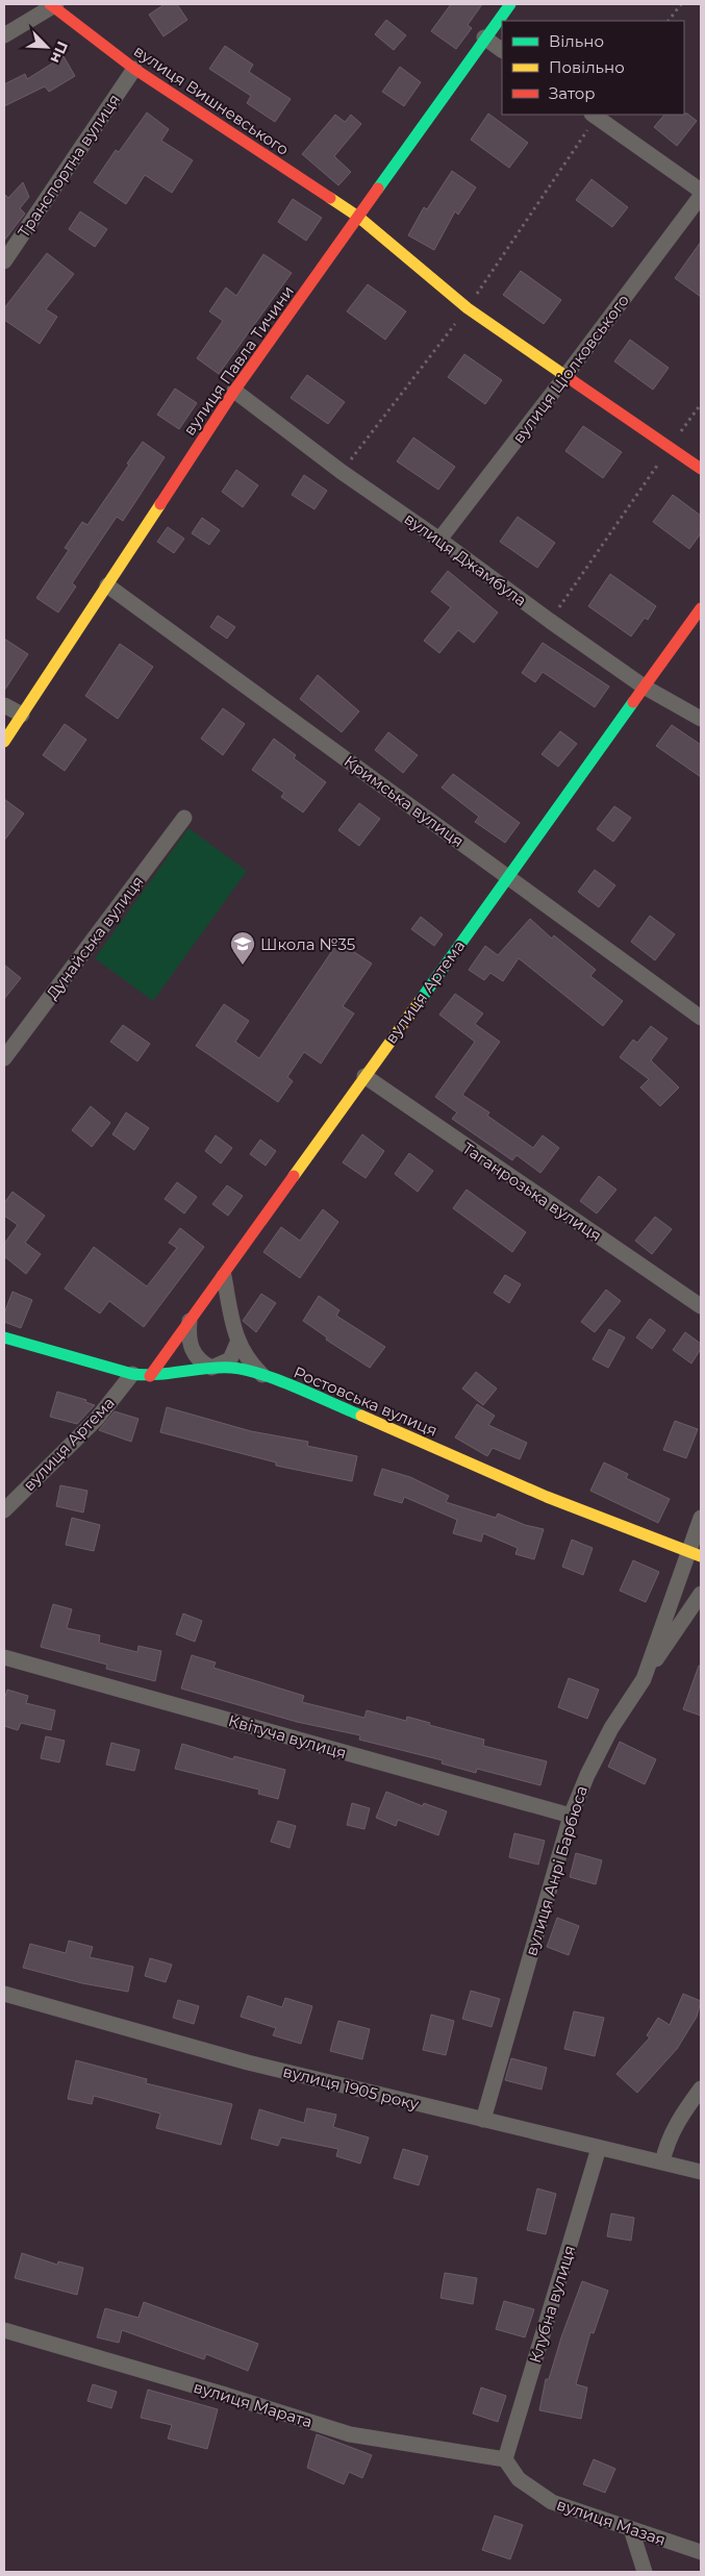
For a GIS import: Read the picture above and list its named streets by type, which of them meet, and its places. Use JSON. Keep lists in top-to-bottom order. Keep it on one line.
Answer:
{"streets":{"street":["вулиця Вишневського","Транспортна вулиця","вулиця Павла Тичини","вулиця Ціолковського","вулиця Джамбула","Кримська вулиця","Дунайська вулиця","вулиця Артема","Таганрозька вулиця","Ростовська вулиця","Квітуча вулиця","вулиця Анрі Барбюса","вулиця 1905 року","Клубна вулиця","вулиця Марата","вулиця Мазая"]},"crossings":[["вулиця Вишневського","Транспортна вулиця"],["вулиця Вишневського","вулиця Павла Тичини"],["вулиця Вишневського","вулиця Ціолковського"],["вулиця Павла Тичини","вулиця Джамбула"],["вулиця Павла Тичини","Кримська вулиця"],["вулиця Ціолковського","вулиця Джамбула"],["вулиця Джамбула","вулиця Артема"],["Кримська вулиця","вулиця Артема"],["вулиця Артема","Таганрозька вулиця"],["вулиця Артема","Ростовська вулиця"],["Ростовська вулиця","вулиця Анрі Барбюса"],["Квітуча вулиця","вулиця Анрі Барбюса"],["вулиця Анрі Барбюса","вулиця 1905 року"],["вулиця 1905 року","Клубна вулиця"],["Клубна вулиця","вулиця Марата"],["Клубна вулиця","вулиця Мазая"],["вулиця Марата","вулиця Мазая"]],"places":{"school or university":["Школа №35"]},"legend":["Вільно","Повільно","Затор"],"north":"bottom right"}
